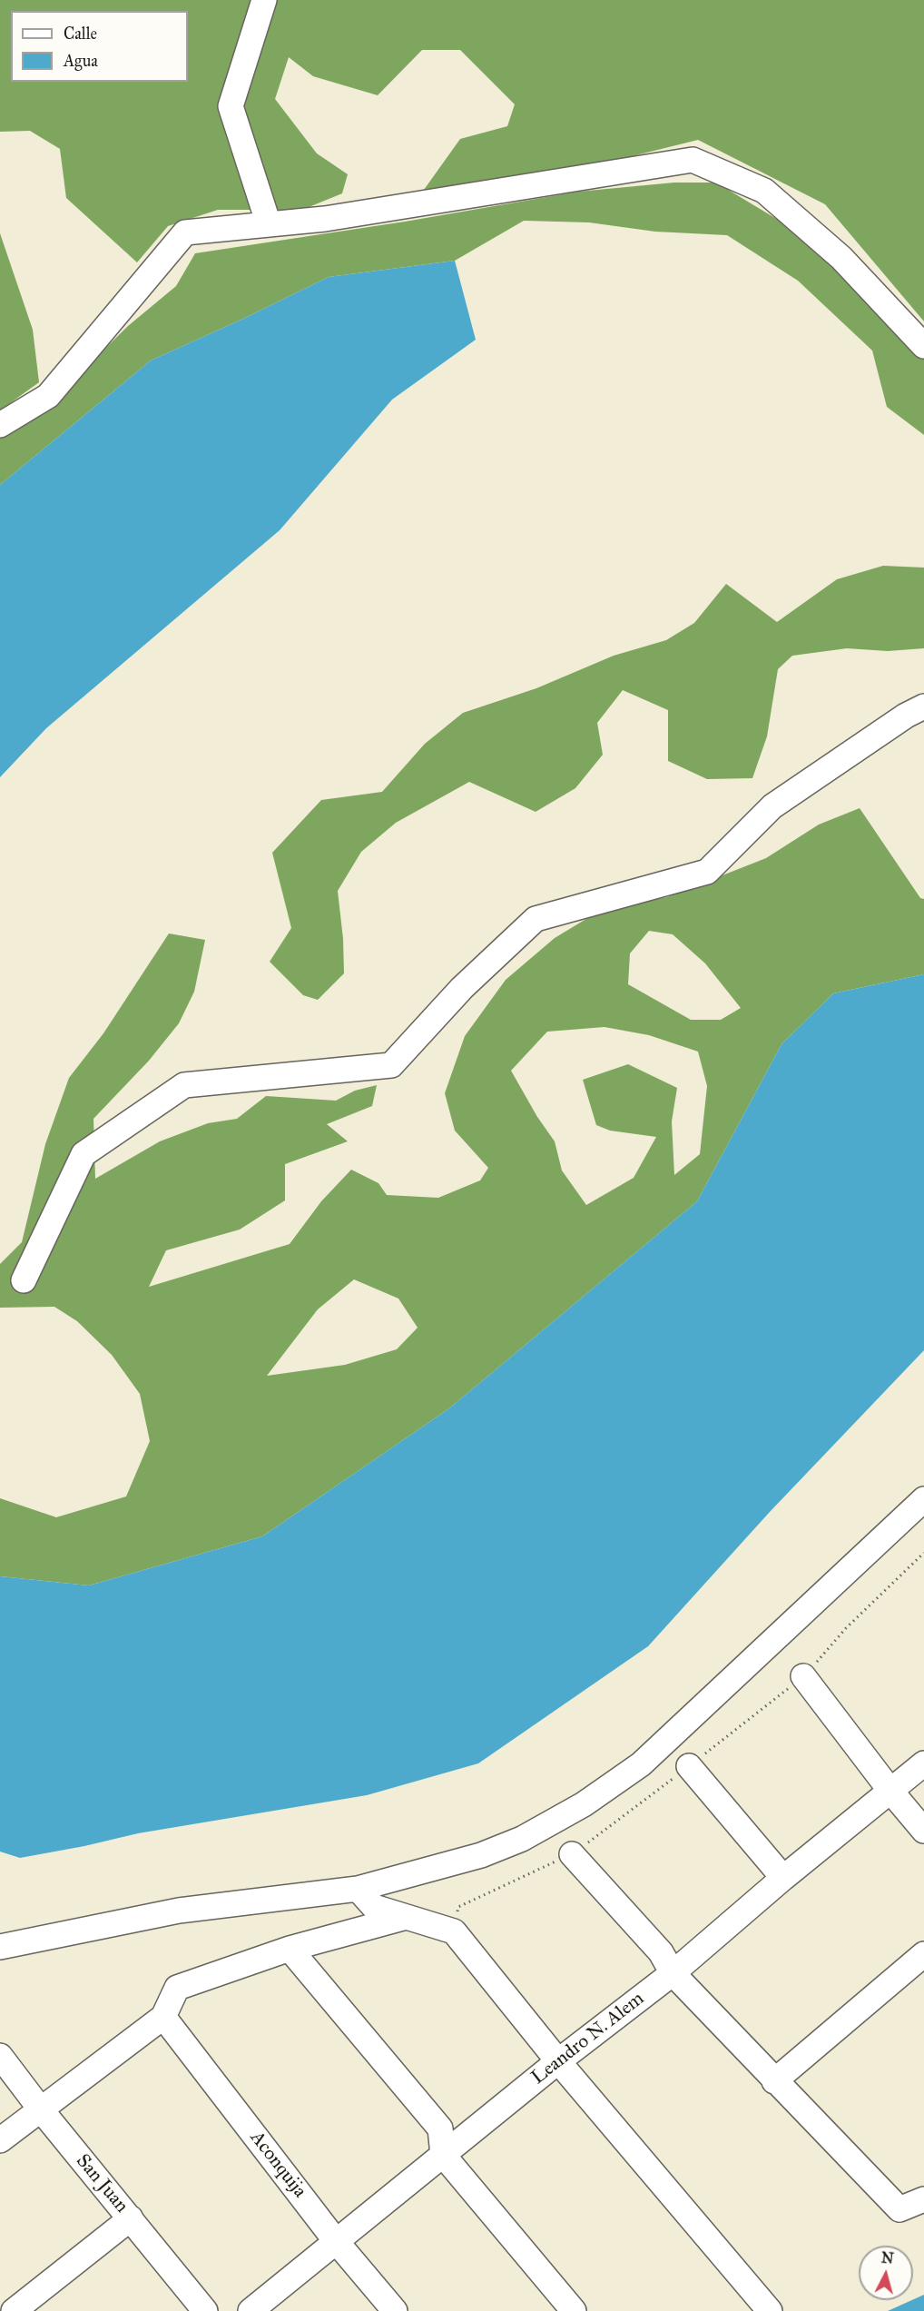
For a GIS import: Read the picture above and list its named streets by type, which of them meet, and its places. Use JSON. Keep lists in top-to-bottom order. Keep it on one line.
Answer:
{"streets":{"street":["Leandro N. Alem","Aconquija","San Juan"]},"crossings":[["Leandro N. Alem","Aconquija"]],"legend":["Calle","Agua"],"north":"top"}
